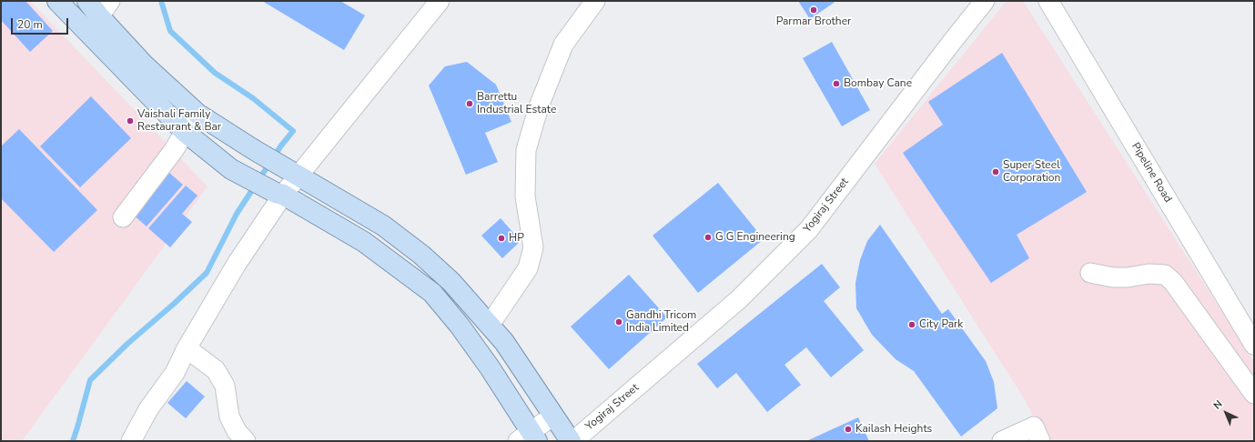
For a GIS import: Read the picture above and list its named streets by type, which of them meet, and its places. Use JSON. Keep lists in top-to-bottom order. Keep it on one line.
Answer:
{"streets":{"street":["Pipeline Road","Yogiraj Street"]},"places":["Parmar Brother","Bombay Cane","Barrettu Industrial Estate","Vaishali Family Restaurant & Bar","Super Steel Corporation","G G Engineering","HP","Gandhi Tricom India Limited","City Park","Kailash Heights"],"scale_bar":"20 m","north":"top left"}
